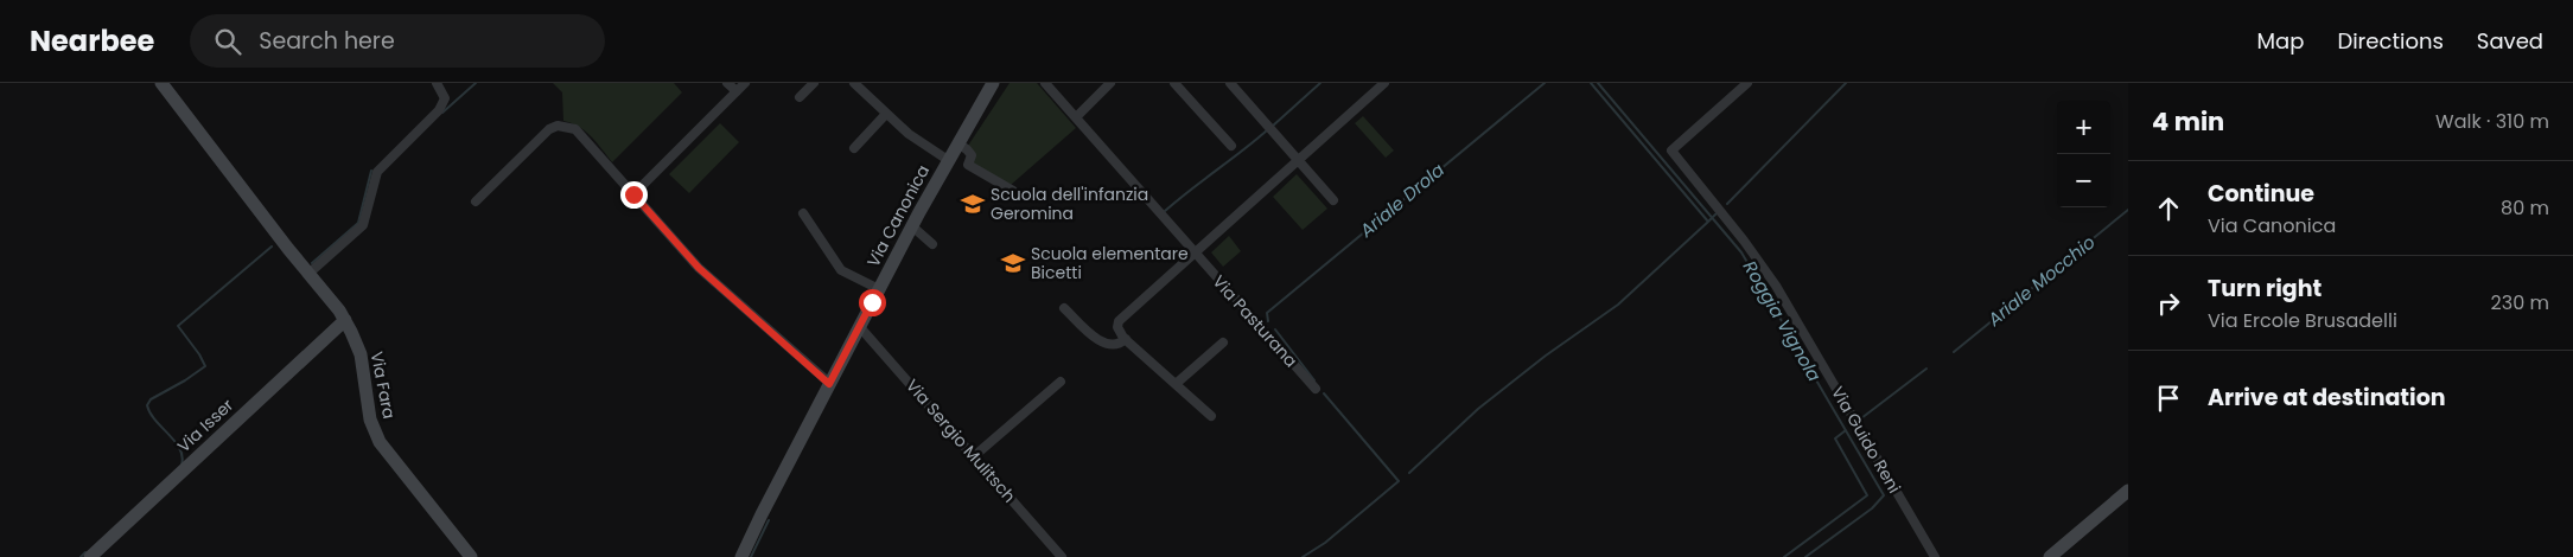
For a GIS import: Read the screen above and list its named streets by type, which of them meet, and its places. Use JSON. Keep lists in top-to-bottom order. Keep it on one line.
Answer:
{"streets":{"street":["Via Canonica","Via Pasturana","Via Fara","Via Isser","Via Guido Reni","Via Sergio Mulitsch"]},"crossings":[["Via Canonica","Via Sergio Mulitsch"],["Via Fara","Via Isser"]],"water":["Ariale Drola","Ariale Mocchio","Roggia Vignola"],"places":{"school or university":["Scuola dell'infanzia Geromina","Scuola elementare Bicetti"]},"page":{"header":"Nearbee","search":"Search here","nav":["Map","Directions","Saved"],"heading":["4 min","Walk · 310 m"],"map_buttons":["+","−"],"list":[["Continue","Via Canonica","80 m"],["Turn right","Via Ercole Brusadelli","230 m"],"Arrive at destination"]}}
